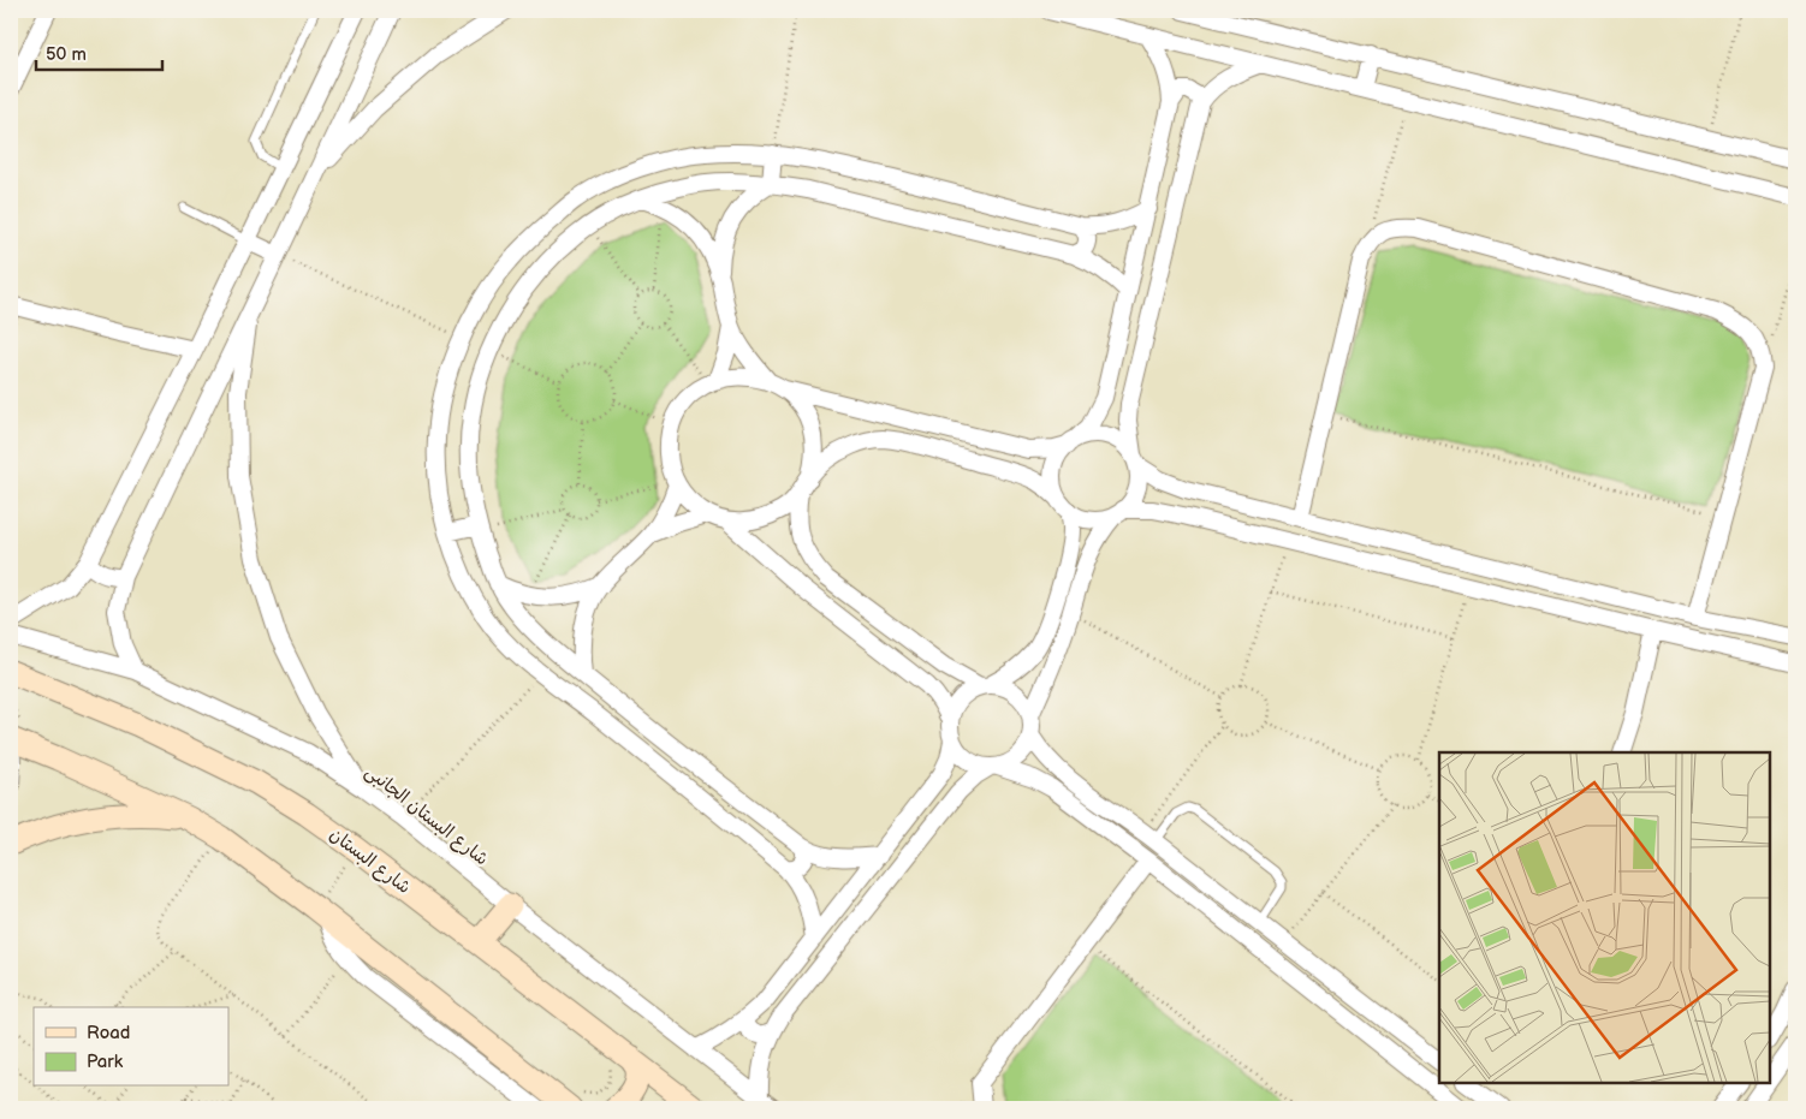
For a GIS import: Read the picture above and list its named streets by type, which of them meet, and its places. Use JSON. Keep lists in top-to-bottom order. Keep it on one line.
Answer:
{"streets":{"street":["شارع البستان الجانبى","شارع البستان"]},"legend":["Road","Park"],"scale_bar":"50 m"}
